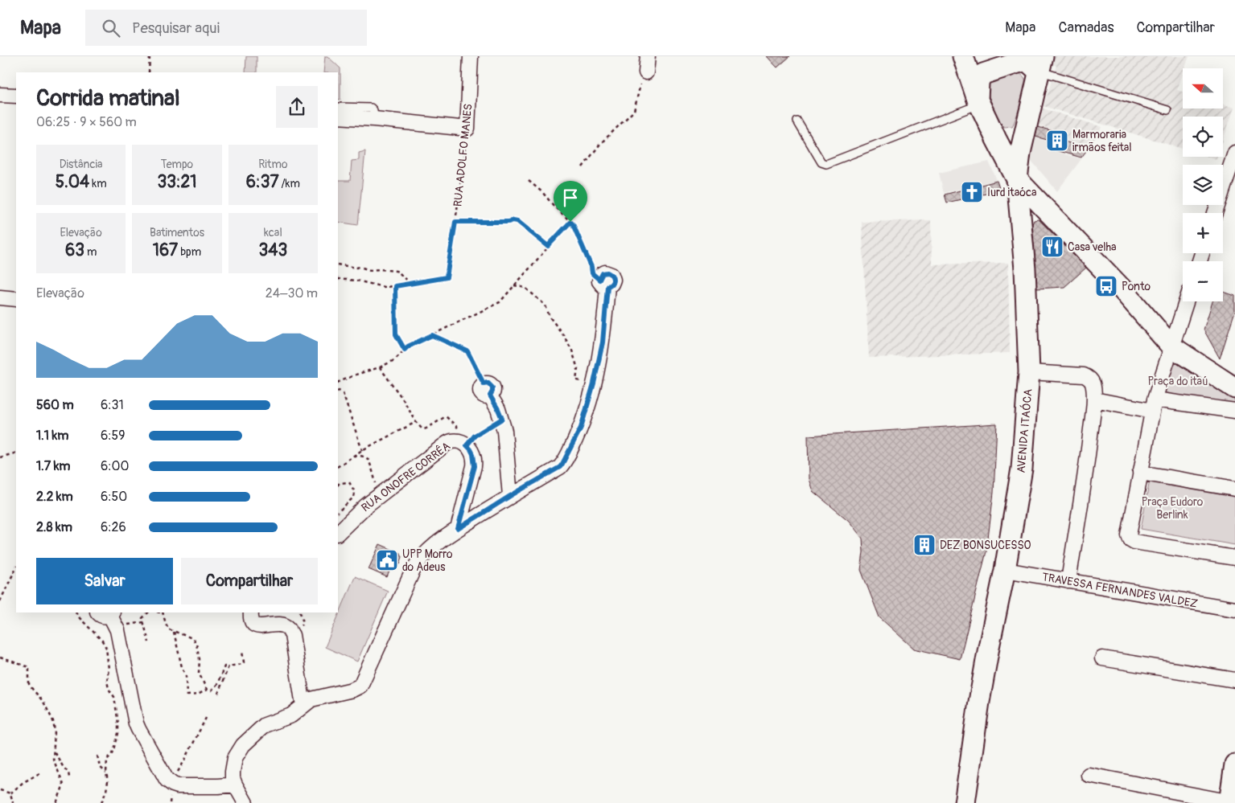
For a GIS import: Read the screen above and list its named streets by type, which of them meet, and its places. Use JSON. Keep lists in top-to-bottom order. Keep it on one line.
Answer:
{"streets":{"main road":["AVENIDA ITAÓCA"],"street":["RUA ADOLFO MANES","RUA ONOFRE CORRÊA","TRAVESSA FERNANDES VALDEZ"]},"crossings":[["AVENIDA ITAÓCA","TRAVESSA FERNANDES VALDEZ"]],"parks":["Praça do itaú","Praça Eudoro Berlink"],"places":{"building":["Marmoraria irmãos feital","DEZ BONSUCESSO"],"church":["Iurd itaóca"],"restaurant":["Casa velha"],"bus stop":["Ponto"],"public building":["UPP Morro do Adeus"]},"north":"left","page":{"header":"Mapa","search":"Pesquisar aqui","nav":["Mapa","Camadas","Compartilhar"],"map_buttons":["+","−"],"heading":["Corrida matinal","06:25 · 9 × 560 m"],"stats":[["Distância","5.04 km"],["Tempo","33:21"],["Ritmo","6:37 /km"],["Elevação","63 m"],["Batimentos","167 bpm"],["kcal","343"]],"chart":["Elevação","24–30 m"],"list":[{"name":"560 m","note":"6:31"},{"name":"1.1 km","note":"6:59"},{"name":"1.7 km","note":"6:00"},{"name":"2.2 km","note":"6:50"},{"name":"2.8 km","note":"6:26"}],"buttons":["Salvar","Compartilhar"]}}
